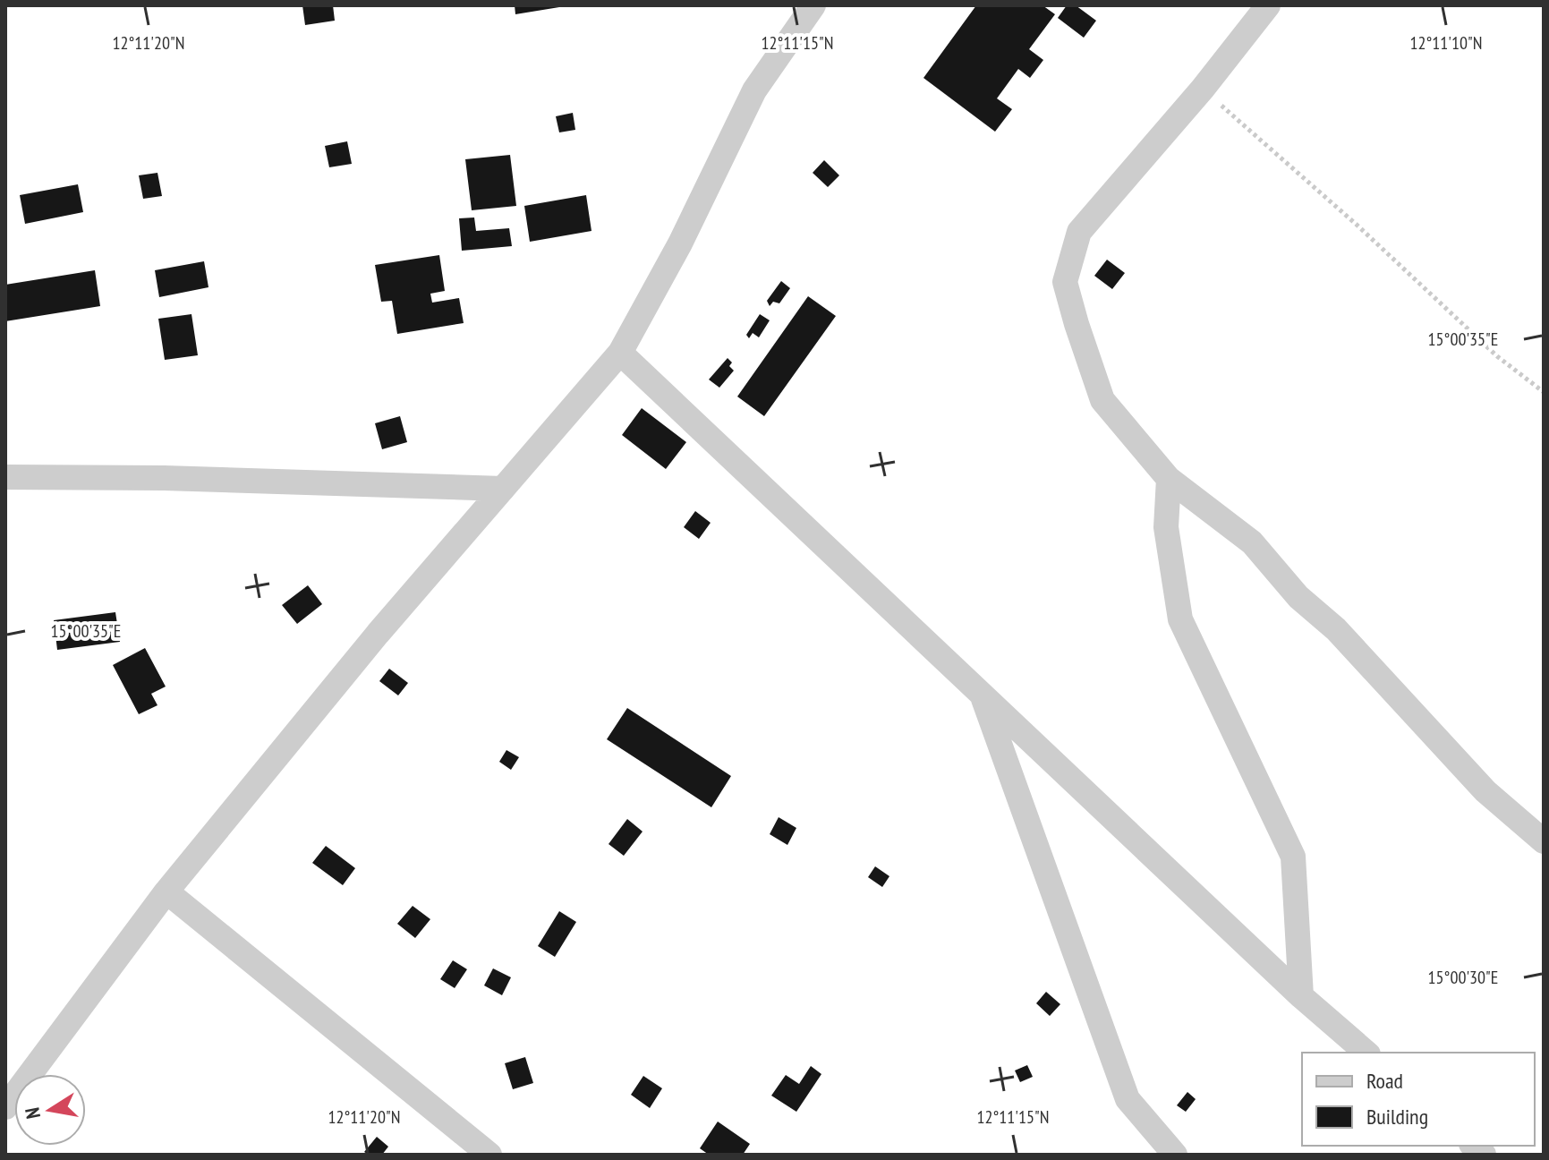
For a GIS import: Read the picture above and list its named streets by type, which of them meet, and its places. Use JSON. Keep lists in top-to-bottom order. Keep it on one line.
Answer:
{"legend":["Road","Building"],"north":"left","coordinates":["12°11'10\"N","12°11'20\"N","12°11'15\"N","15°00'35\"E","15°00'30\"E"]}
